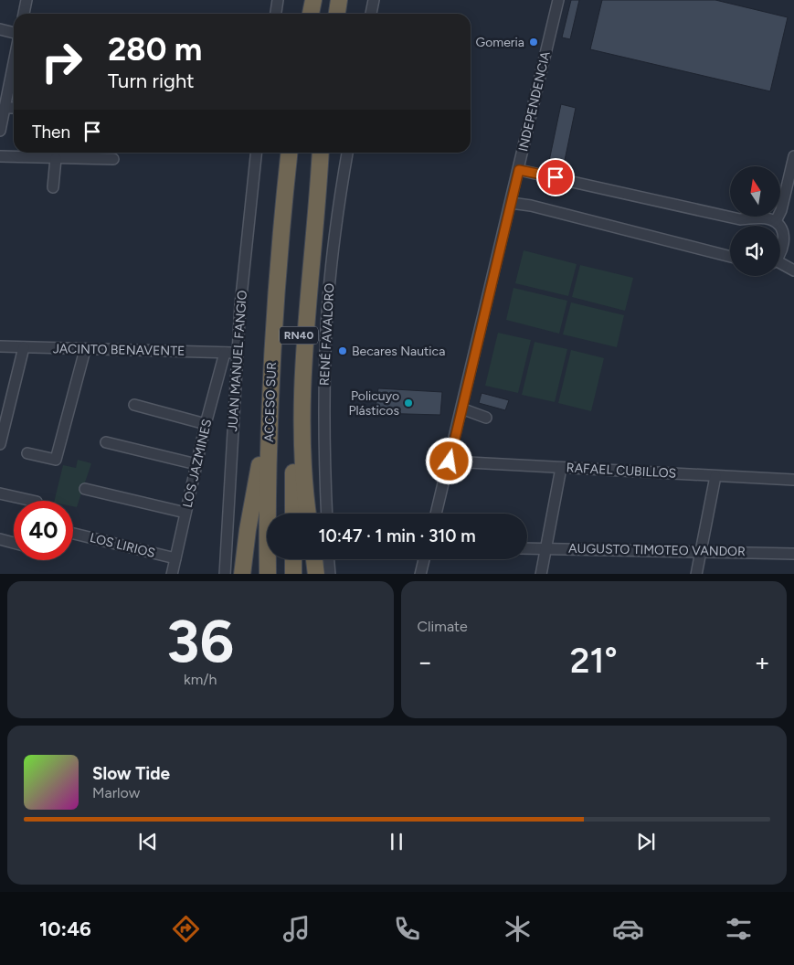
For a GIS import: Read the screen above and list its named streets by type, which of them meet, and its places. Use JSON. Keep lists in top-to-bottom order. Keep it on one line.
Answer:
{"streets":{"highway":["RN40","ACCESO SUR"],"street":["INDEPENDENCIA","RENÉ FAVALORO","JACINTO BENAVENTE","JUAN MANUEL FANGIO","LOS JAZMINES","RAFAEL CUBILLOS","LOS LIRIOS","AUGUSTO TIMOTEO VANDOR"]},"crossings":[["INDEPENDENCIA","RAFAEL CUBILLOS"],["JACINTO BENAVENTE","JUAN MANUEL FANGIO"],["JACINTO BENAVENTE","LOS JAZMINES"],["LOS JAZMINES","LOS LIRIOS"]],"places":["Gomeria","Becares Nautica","Policuyo Plásticos"],"north":"top","page":{"turn":["280 m","Turn right"],"then":"Then","limit":"40","trip":"10:47 · 1 min · 310 m","tile":[["36","km/h"],"Climate"],"heat":["−","21°","+"],"song":["Slow Tide","Marlow"],"tabs":"10:46"}}
